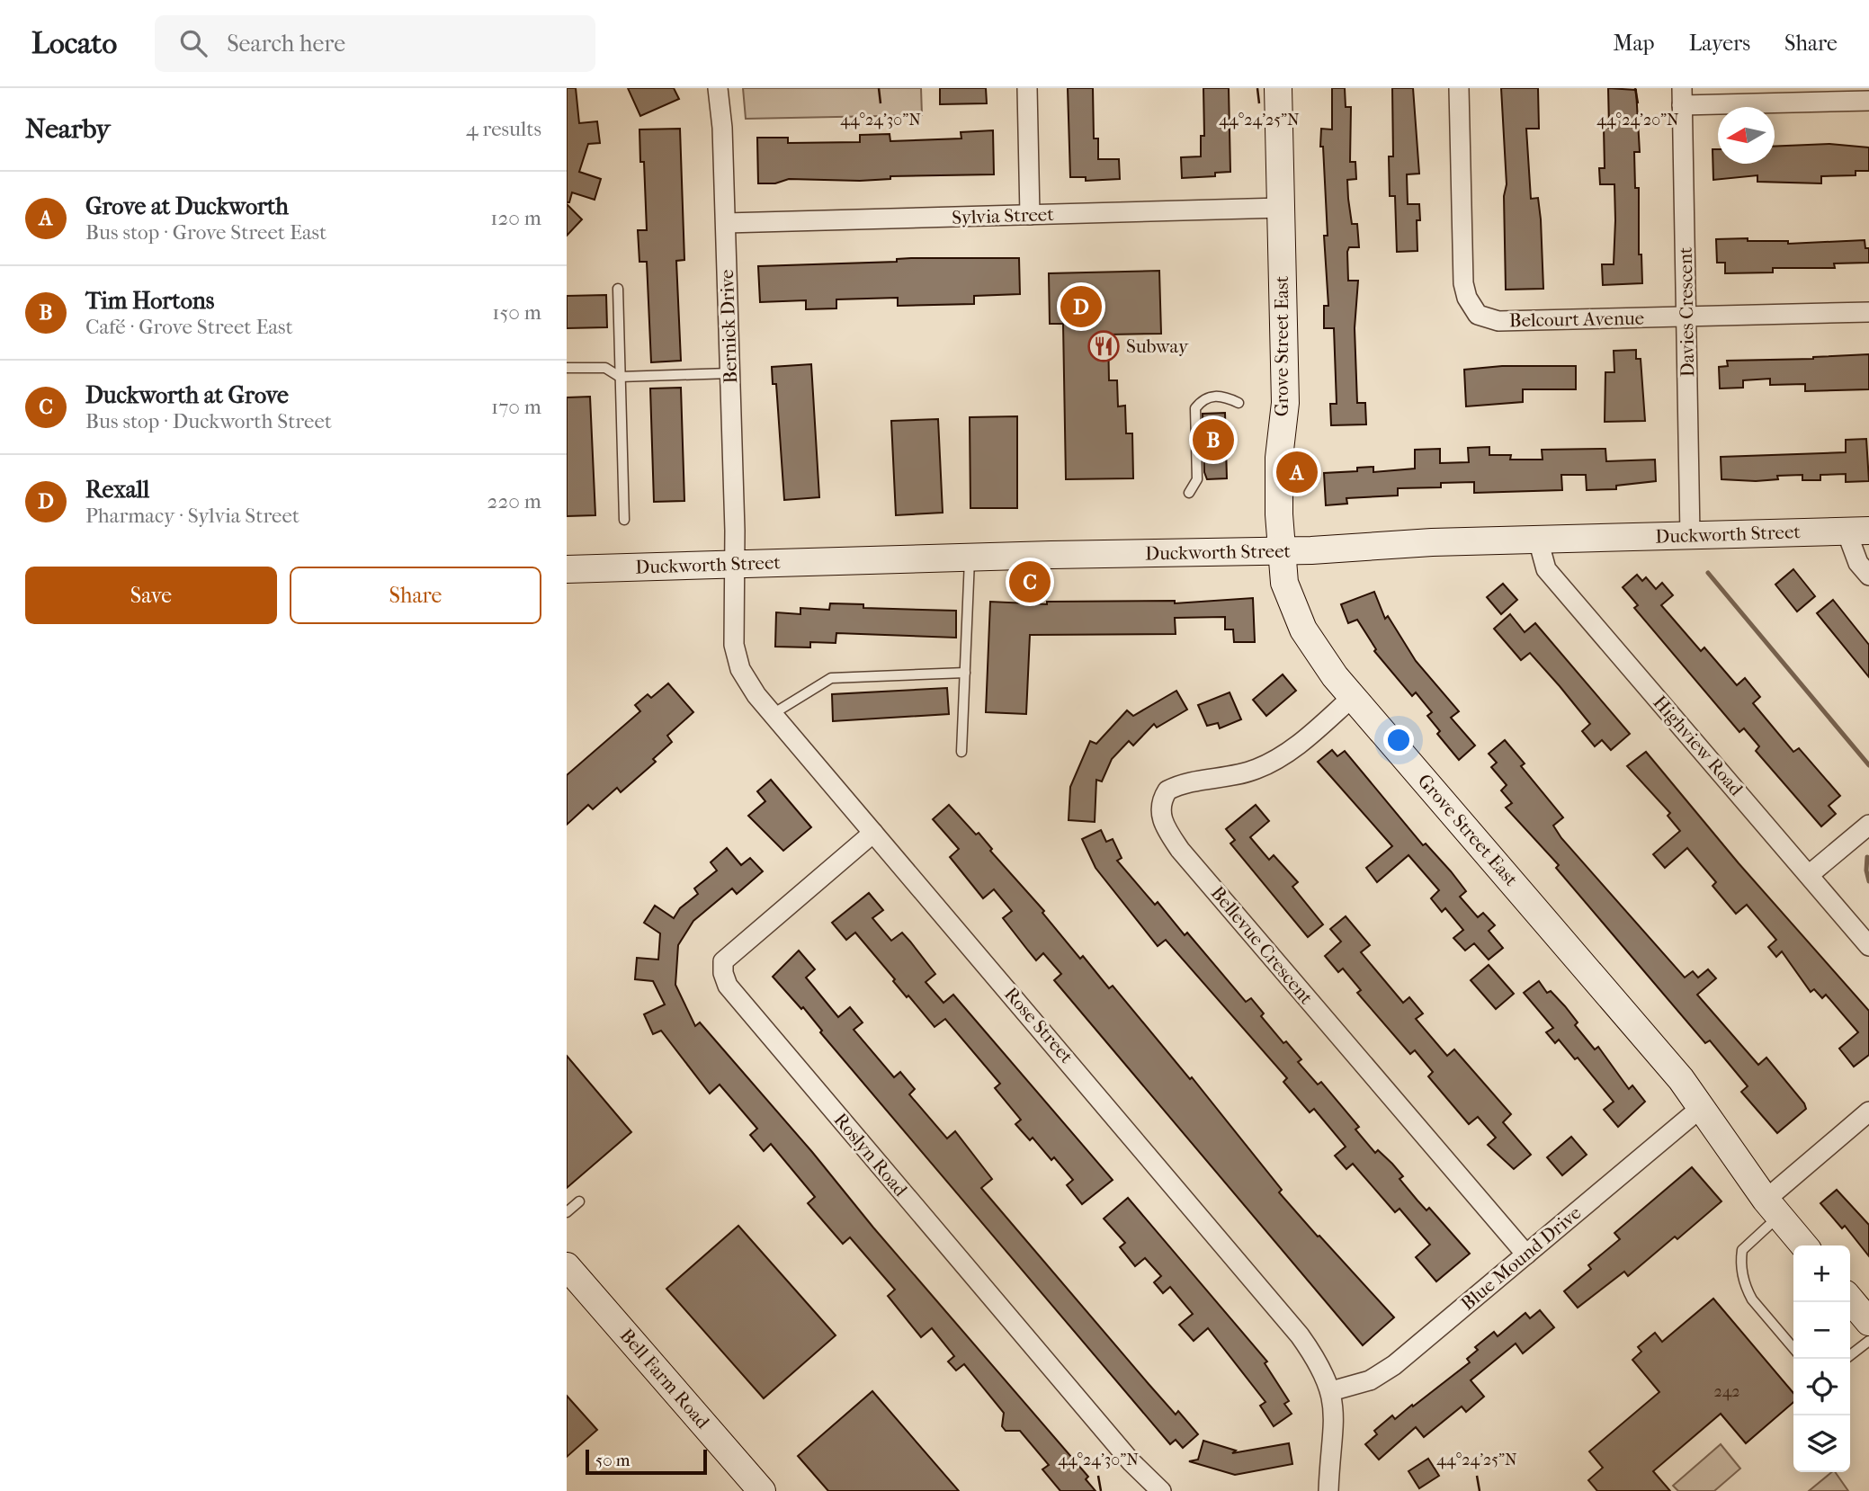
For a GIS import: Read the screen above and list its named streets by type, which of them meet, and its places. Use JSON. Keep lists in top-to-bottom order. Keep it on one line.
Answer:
{"streets":{"street":["Sylvia Street","Davies Crescent","Belcourt Avenue","Bernick Drive","Grove Street East","Duckworth Street","Highview Road","Bellevue Crescent","Rose Street","Roslyn Road","Blue Mound Drive","Bell Farm Road"]},"crossings":[["Sylvia Street","Bernick Drive"],["Sylvia Street","Grove Street East"],["Davies Crescent","Belcourt Avenue"],["Davies Crescent","Duckworth Street"],["Bernick Drive","Duckworth Street"],["Bernick Drive","Rose Street"],["Grove Street East","Duckworth Street"],["Grove Street East","Bellevue Crescent"],["Grove Street East","Blue Mound Drive"],["Duckworth Street","Highview Road"],["Duckworth Street","Rose Street"],["Bellevue Crescent","Blue Mound Drive"],["Rose Street","Roslyn Road"],["Rose Street","Blue Mound Drive"]],"places":{"restaurant":["Subway"]},"house_numbers":["242"],"scale_bar":"50 m","north":"left","page":{"header":"Locato","search":"Search here","nav":["Map","Layers","Share"],"heading":["Nearby","4 results"],"list":[{"mark":"A","name":"Grove at Duckworth","note":"Bus stop · Grove Street East","value":"120 m"},{"mark":"B","name":"Tim Hortons","note":"Café · Grove Street East","value":"150 m"},{"mark":"C","name":"Duckworth at Grove","note":"Bus stop · Duckworth Street","value":"170 m"},{"mark":"D","name":"Rexall","note":"Pharmacy · Sylvia Street","value":"220 m"}],"pins":["D","B","A","C"],"buttons":["Save","Share"],"map_buttons":["+","−"],"scale":"50 m"},"coordinates":["44°24'30\"N","44°24'25\"N","44°24'20\"N"]}
